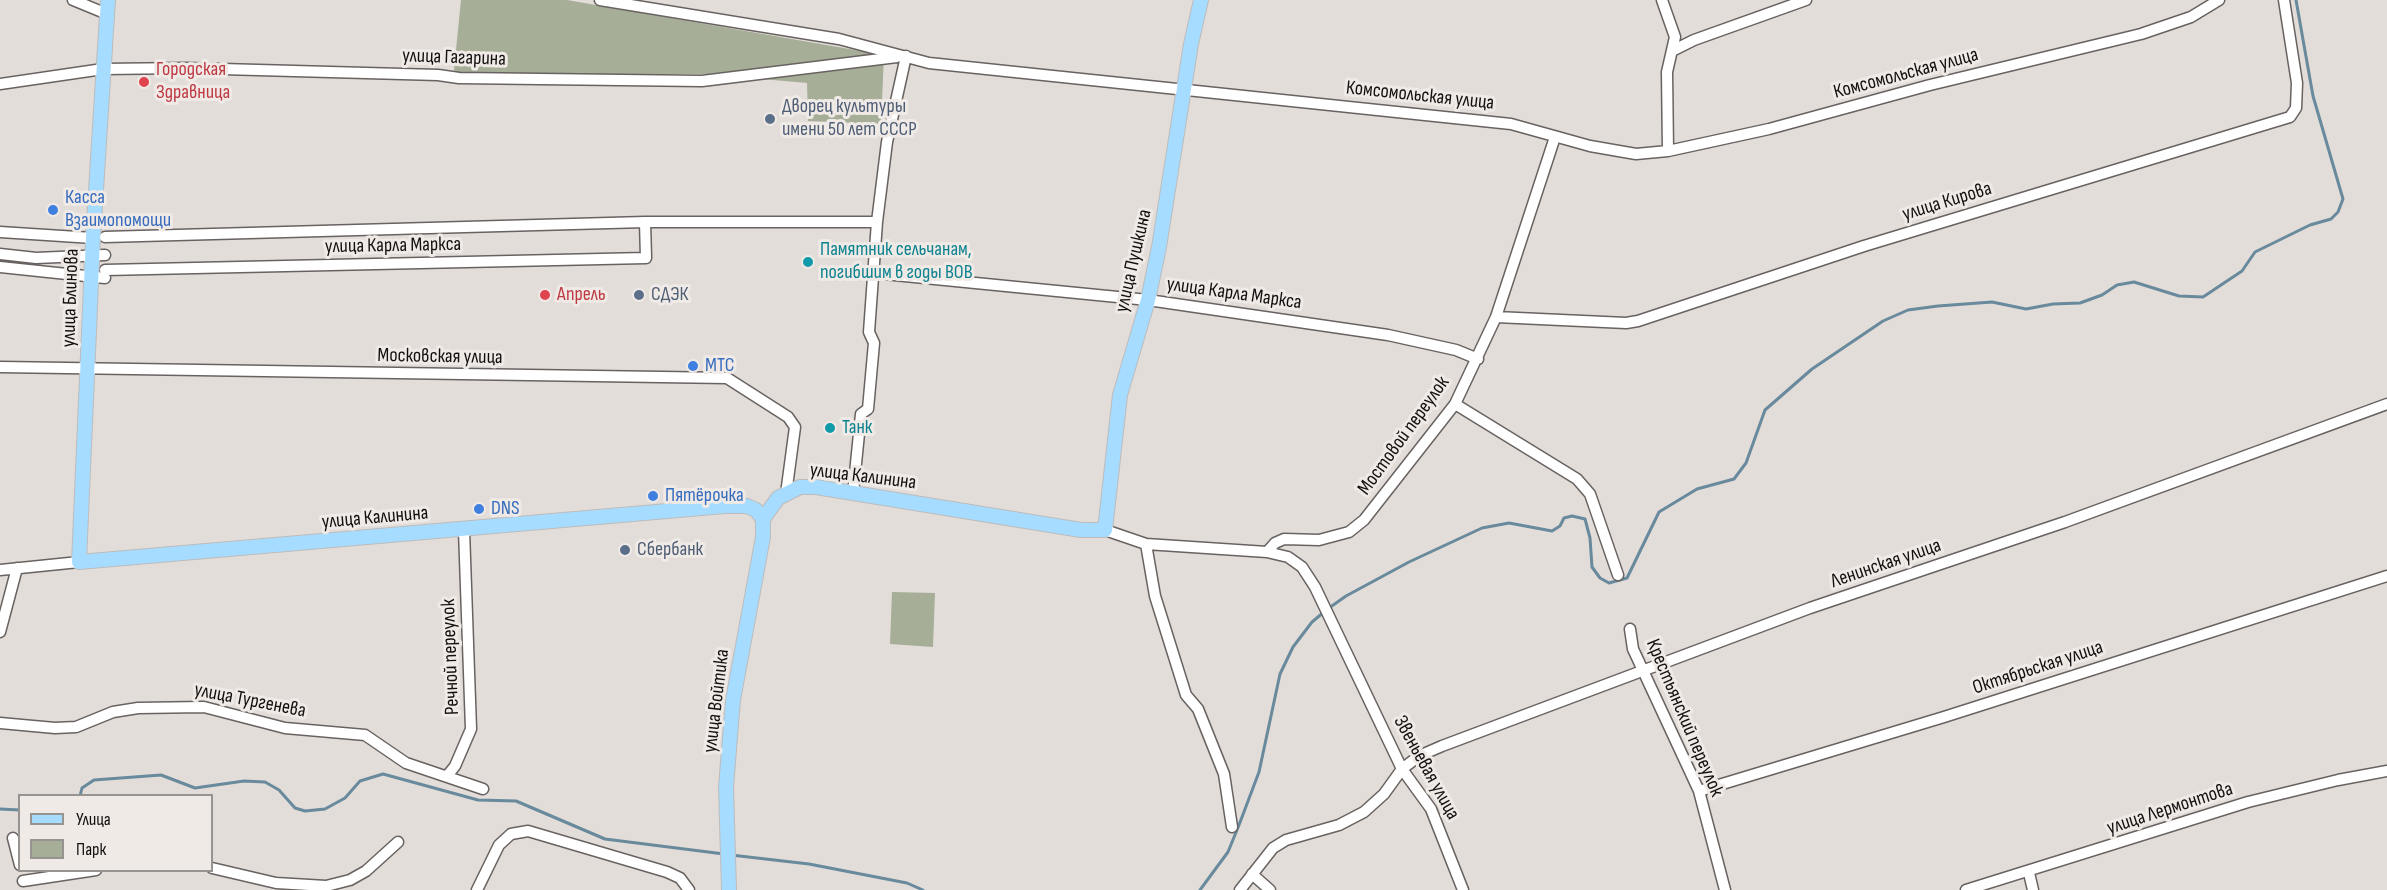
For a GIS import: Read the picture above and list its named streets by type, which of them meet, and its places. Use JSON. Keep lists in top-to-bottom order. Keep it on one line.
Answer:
{"streets":{"main road":["улица Пушкина","улица Блинова","улица Калинина","улица Войтика"],"street":["улица Гагарина","Комсомольская улица","улица Кирова","улица Карла Маркса","Московская улица","Мостовой переулок","Ленинская улица","Речной переулок","Октябрьская улица","улица Тургенева","Крестьянский переулок","Звеньевая улица","улица Лермонтова"]},"crossings":[["улица Гагарина","Комсомольская улица"],["улица Гагарина","улица Блинова"],["Комсомольская улица","улица Пушкина"],["Комсомольская улица","Мостовой переулок"],["улица Кирова","Мостовой переулок"],["улица Карла Маркса","улица Пушкина"],["улица Карла Маркса","улица Блинова"],["улица Карла Маркса","Мостовой переулок"],["улица Пушкина","улица Калинина"],["улица Блинова","Московская улица"],["улица Блинова","улица Калинина"],["Московская улица","улица Калинина"],["Мостовой переулок","улица Калинина"],["улица Калинина","Речной переулок"],["улица Калинина","улица Войтика"],["улица Калинина","Звеньевая улица"],["Ленинская улица","Крестьянский переулок"],["Ленинская улица","Звеньевая улица"],["Речной переулок","улица Тургенева"],["Октябрьская улица","Крестьянский переулок"]],"places":["Городская Здравница","Дворец культуры имени 50 лет СССР","Касса Взаимопомощи","Памятник сельчанам, погибшим в годы ВОВ","Апрель","СДЭК","МТС","Танк","Пятёрочка","DNS","Сбербанк"],"legend":["Улица","Парк"]}
